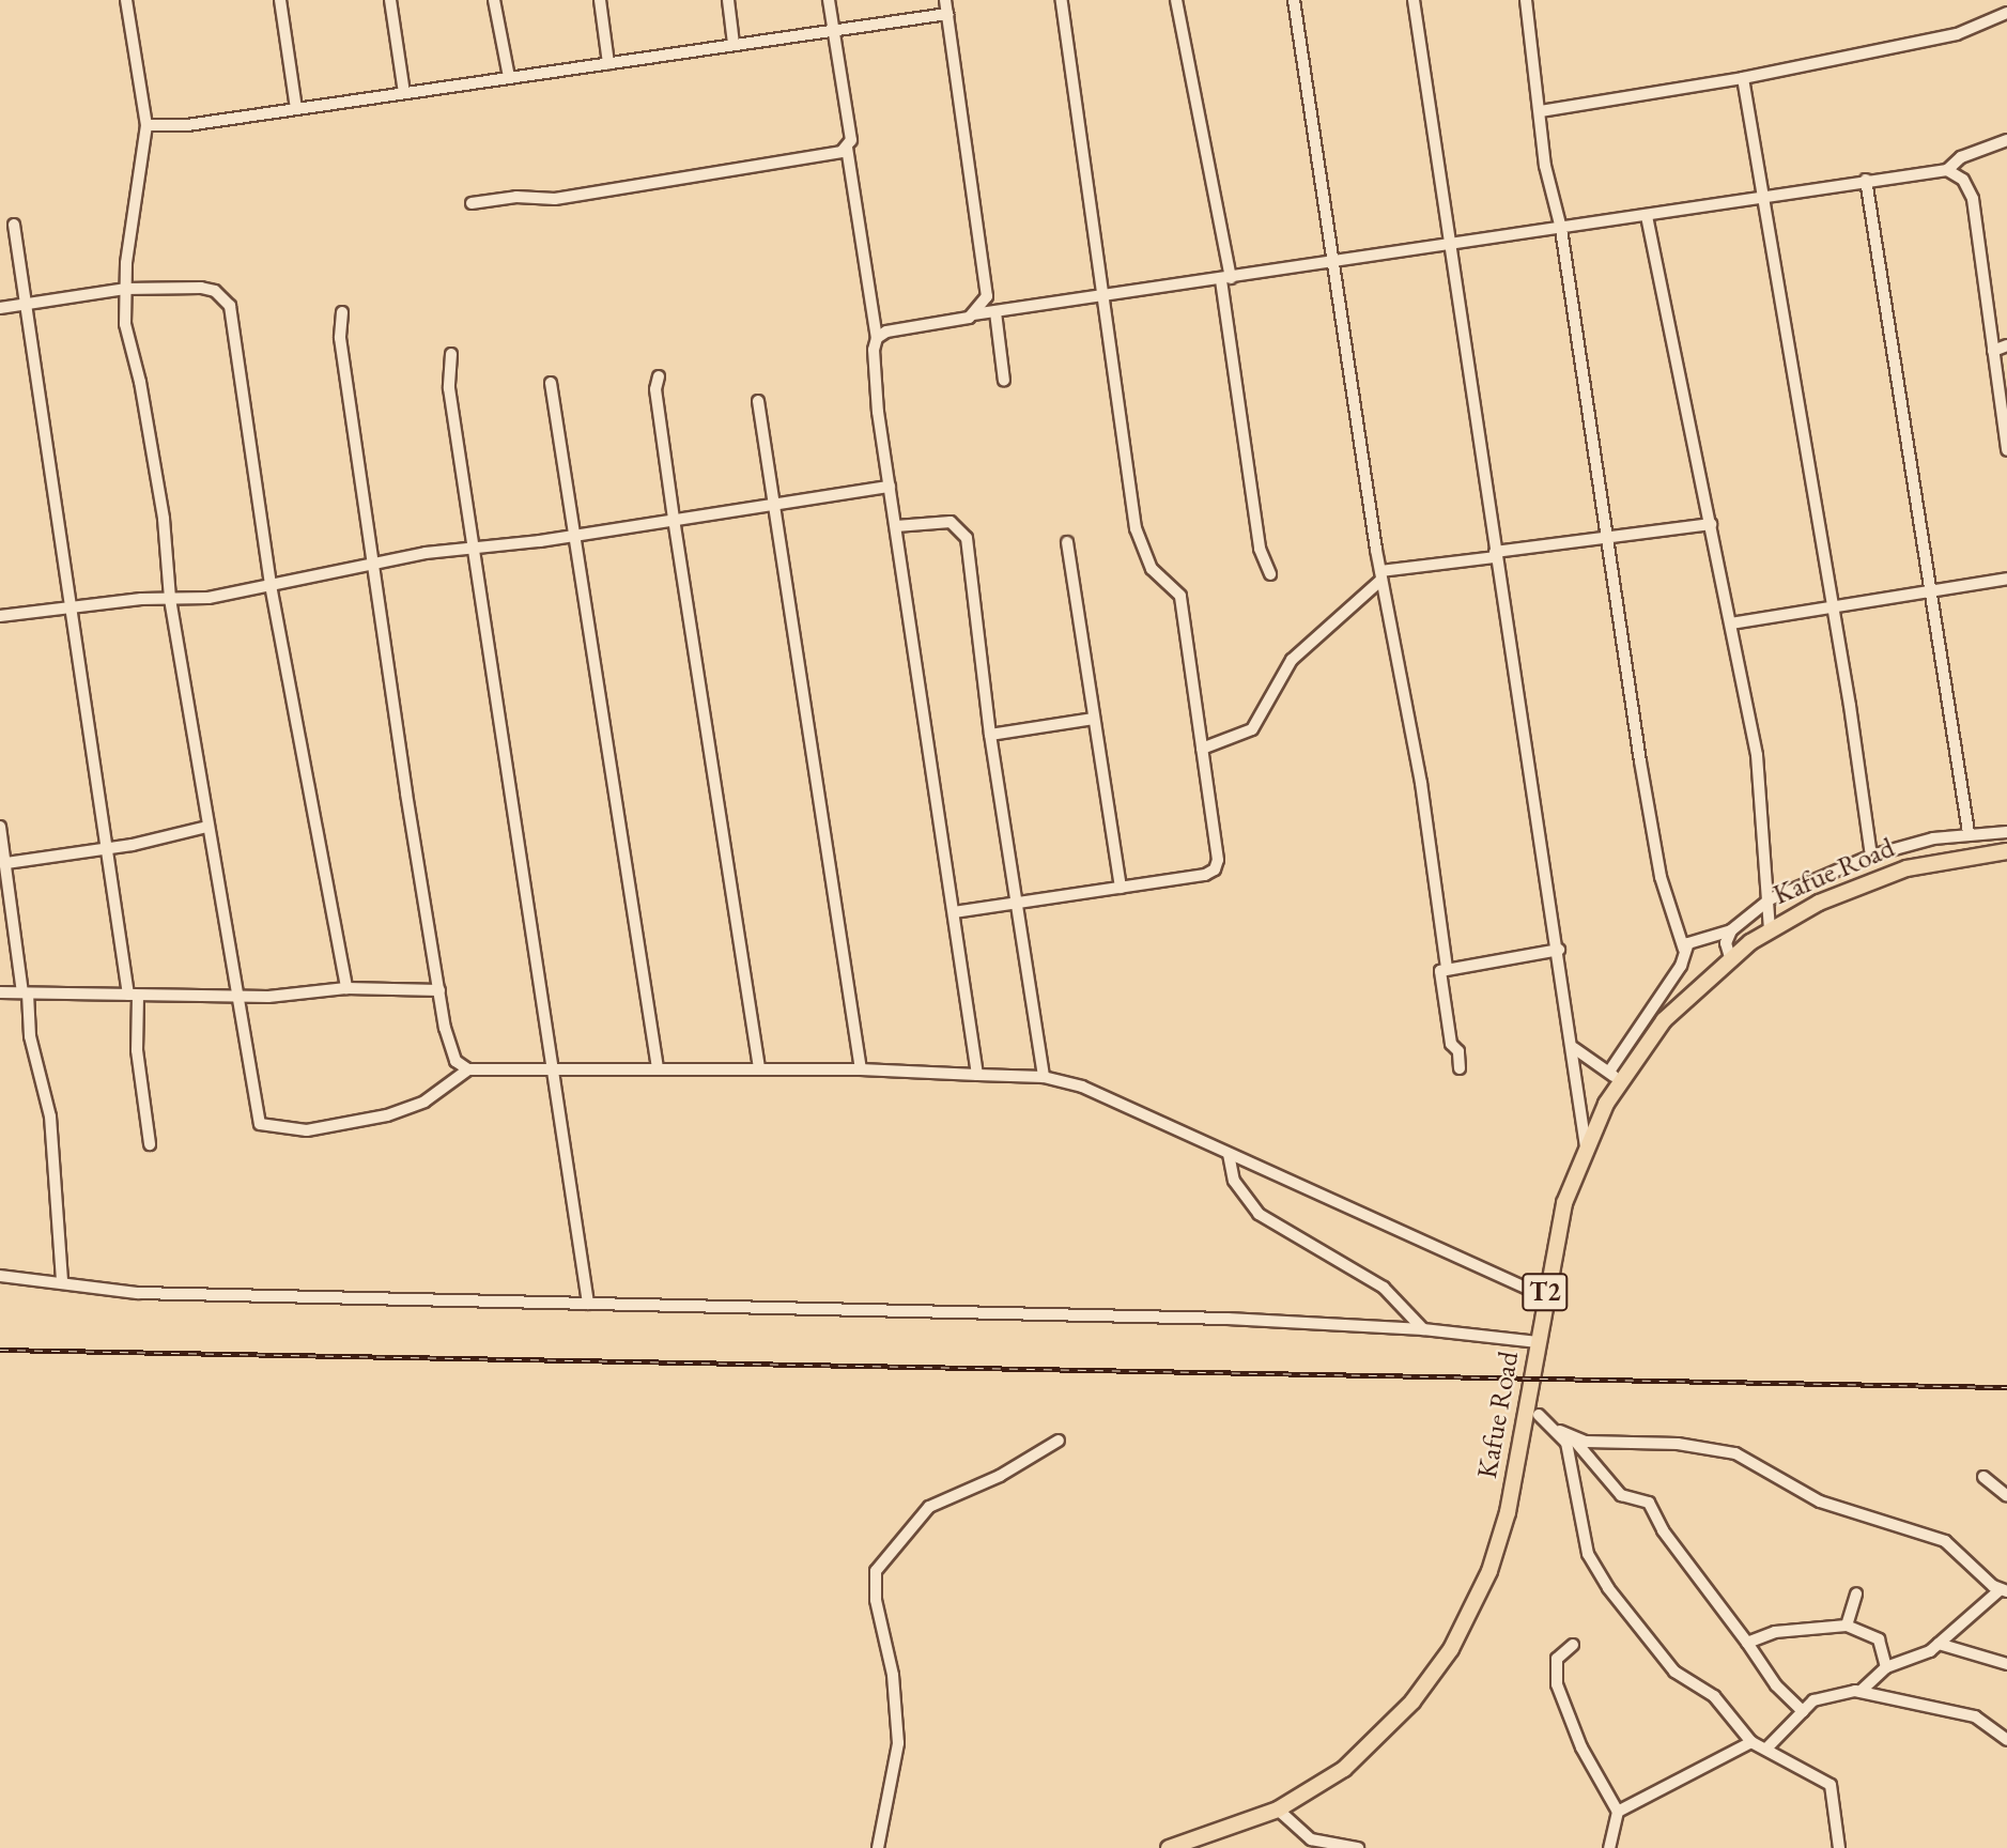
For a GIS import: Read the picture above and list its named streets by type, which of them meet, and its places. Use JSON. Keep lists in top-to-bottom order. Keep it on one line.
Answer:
{"streets":{"highway":["Kafue Road","T2"]}}
